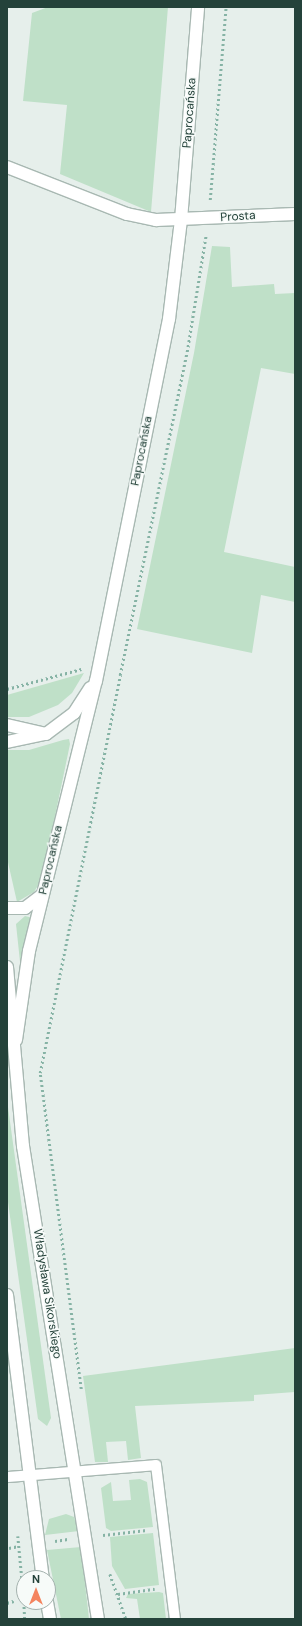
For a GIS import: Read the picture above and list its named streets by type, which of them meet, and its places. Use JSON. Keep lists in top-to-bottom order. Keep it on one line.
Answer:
{"streets":{"street":["Paprocańska","Prosta","Władysława Sikorskiego"]},"crossings":[["Paprocańska","Prosta"],["Paprocańska","Władysława Sikorskiego"]],"north":"top"}
